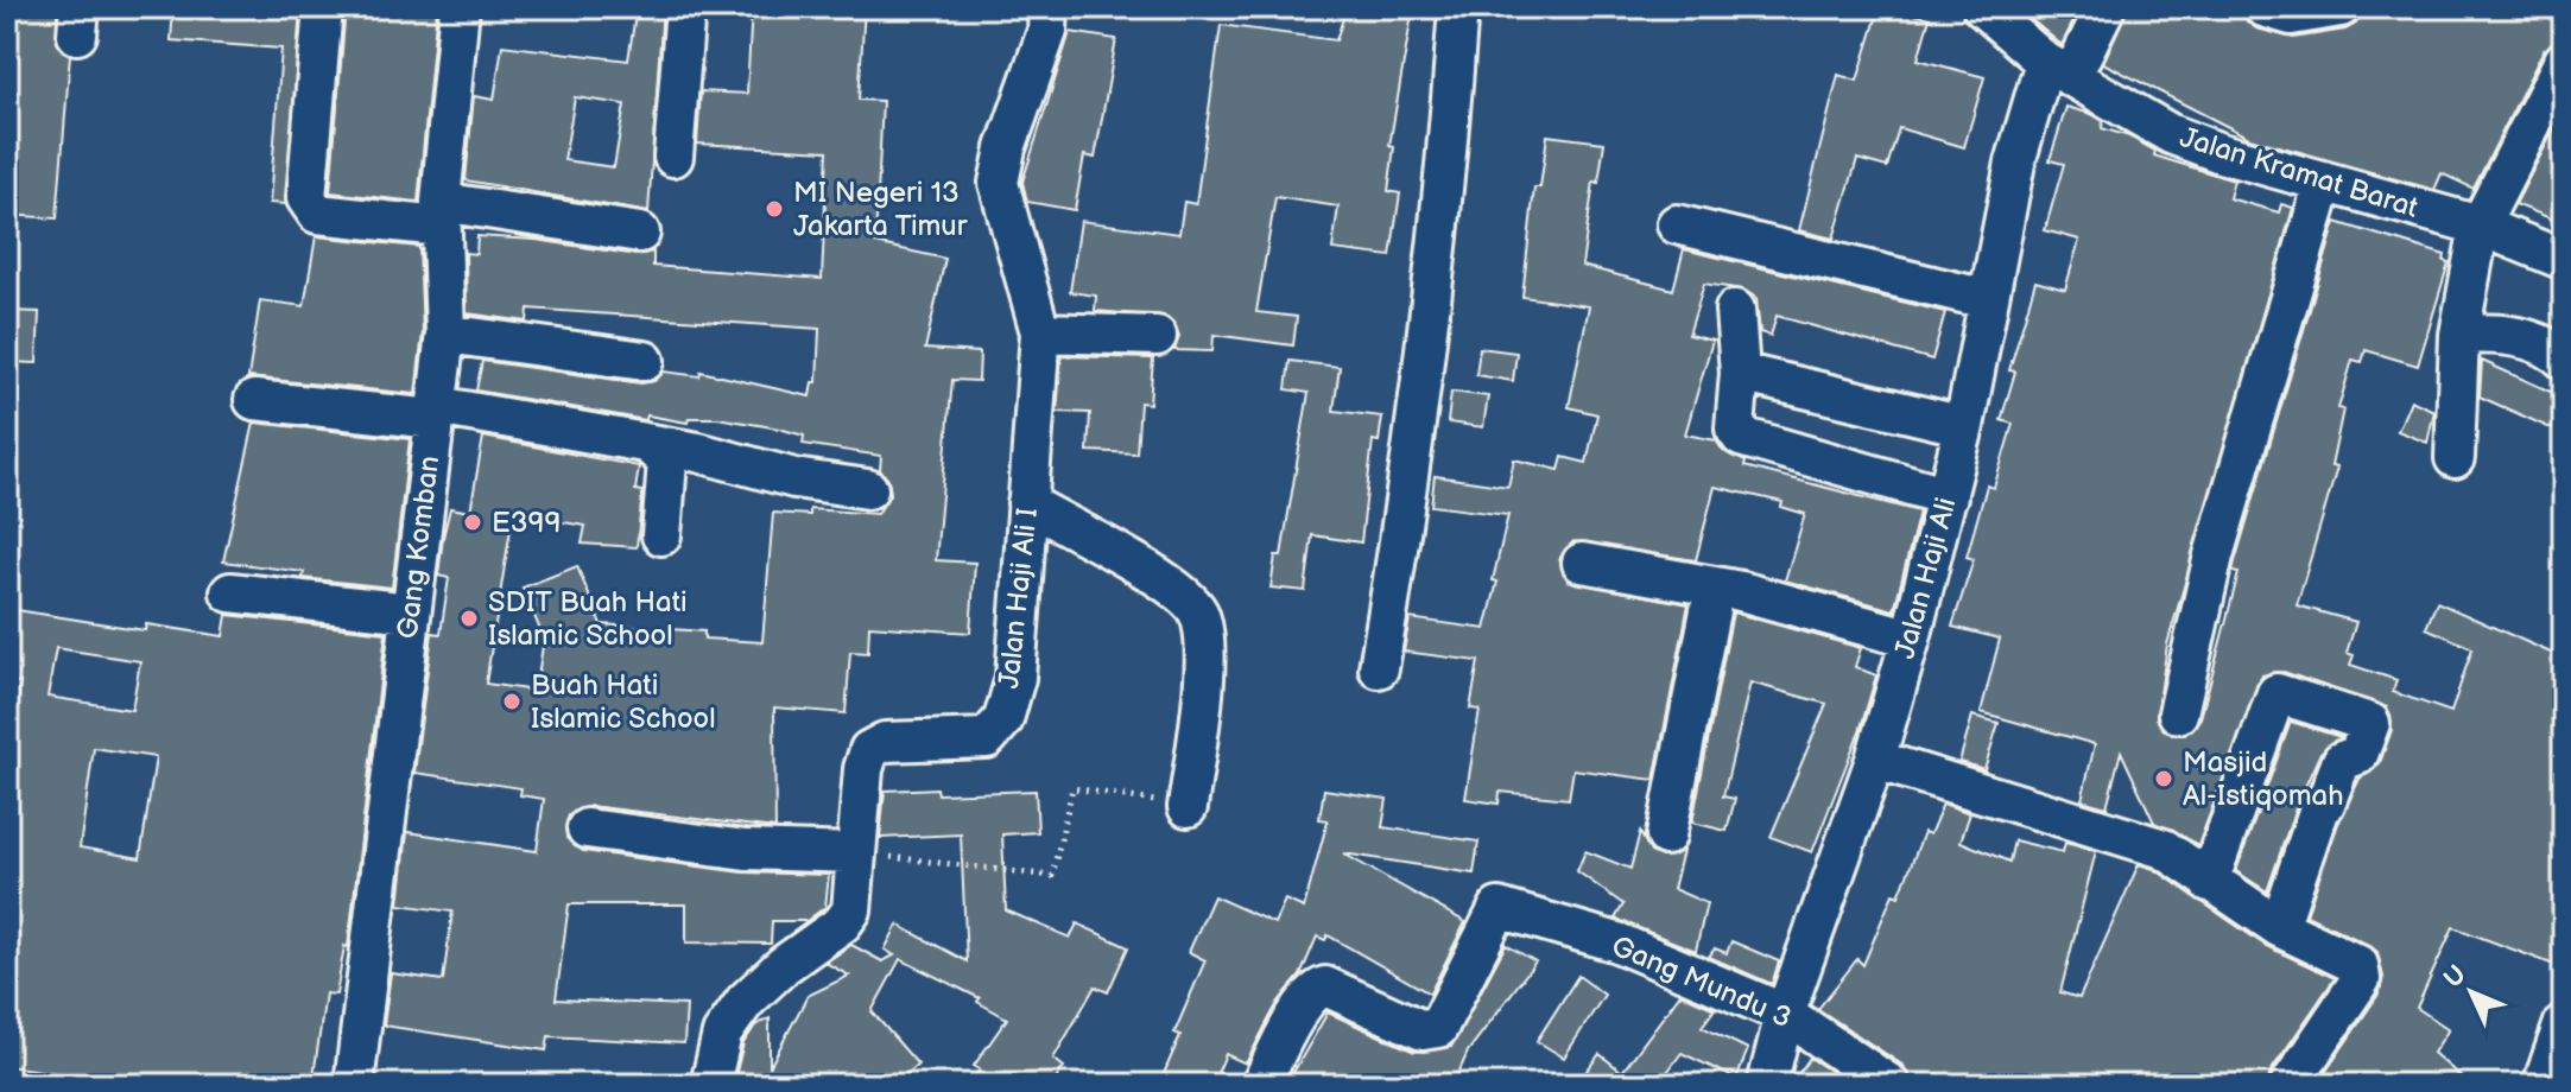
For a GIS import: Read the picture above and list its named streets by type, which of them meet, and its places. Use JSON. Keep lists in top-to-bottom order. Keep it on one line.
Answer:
{"streets":{"street":["Jalan Kramat Barat","Gang Komban","Jalan Haji Ali","Jalan Haji Ali I","Gang Mundu 3"]},"crossings":[["Jalan Kramat Barat","Jalan Haji Ali"],["Jalan Haji Ali","Gang Mundu 3"]],"places":["MI Negeri 13 Jakarta Timur","E399","SDIT Buah Hati Islamic School","Buah Hati Islamic School","Masjid Al-Istiqomah"],"north":"top left"}
